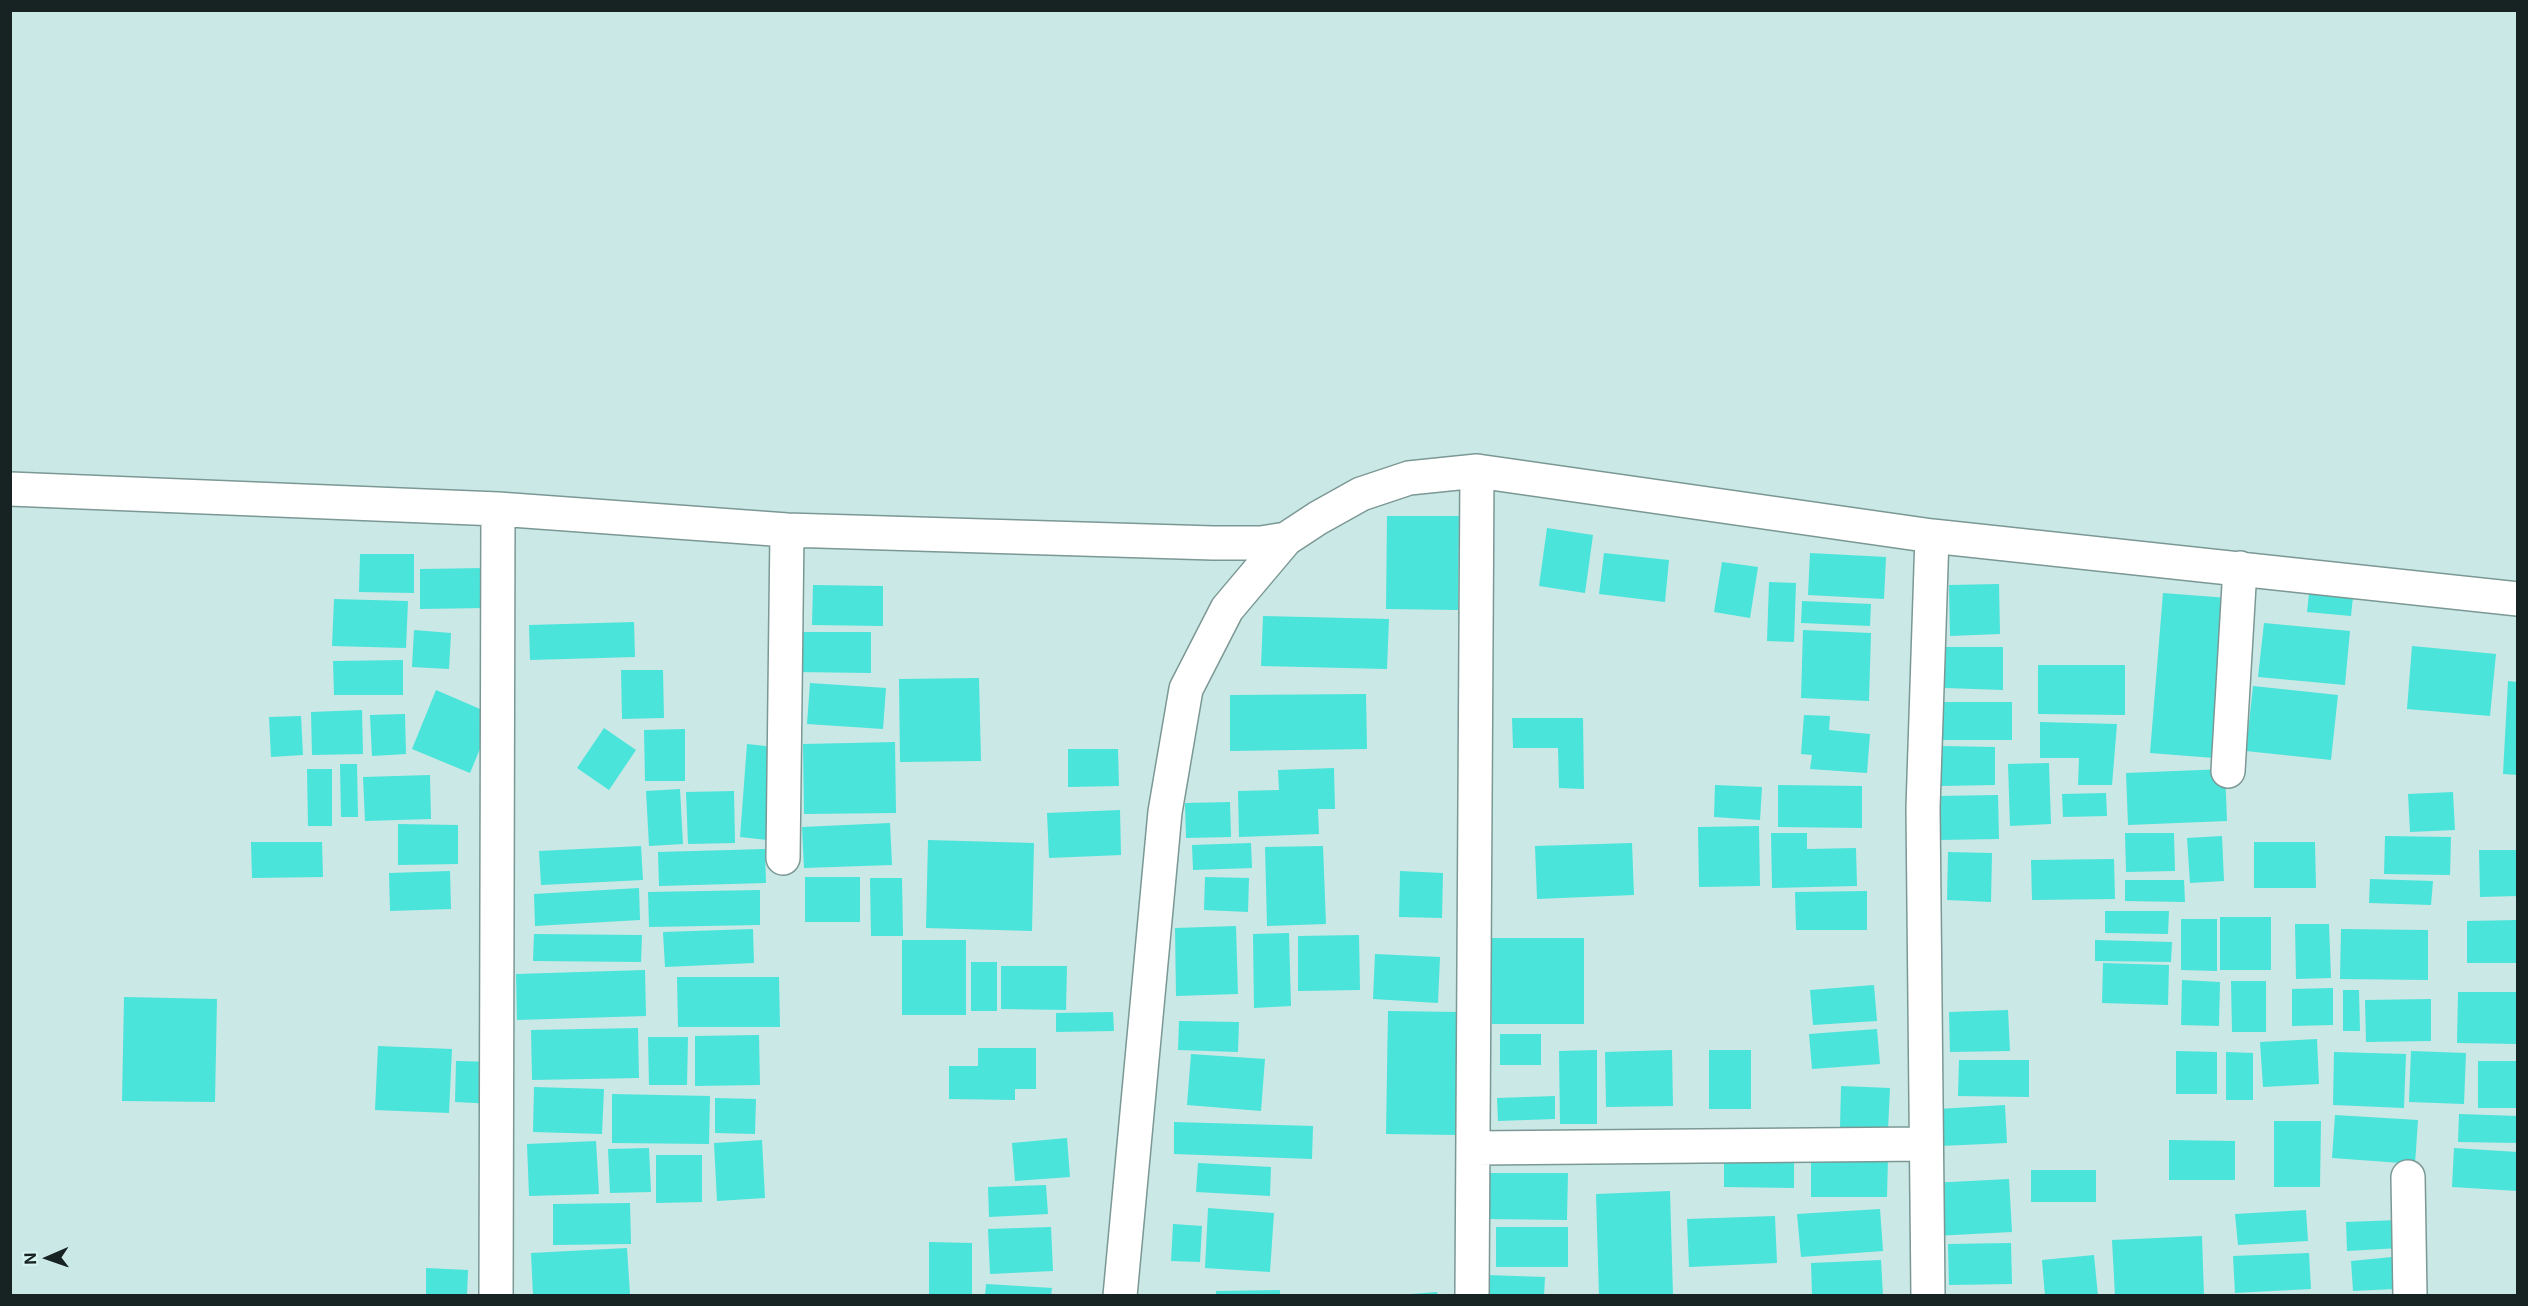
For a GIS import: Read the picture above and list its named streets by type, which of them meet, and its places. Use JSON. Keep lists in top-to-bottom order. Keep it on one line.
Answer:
{"north":"left"}
